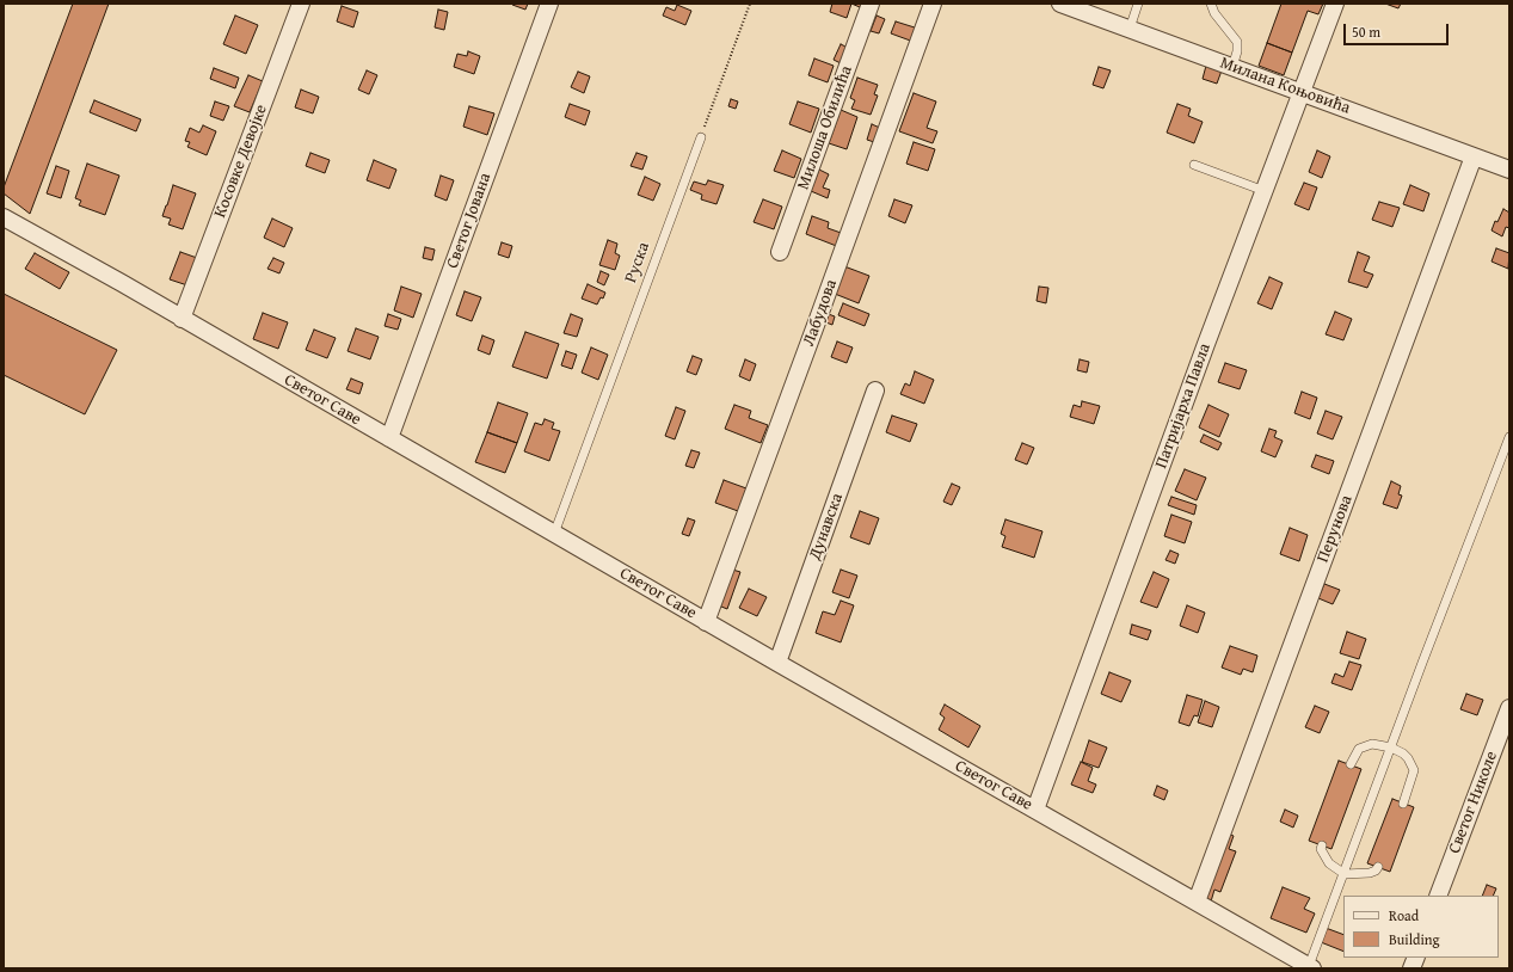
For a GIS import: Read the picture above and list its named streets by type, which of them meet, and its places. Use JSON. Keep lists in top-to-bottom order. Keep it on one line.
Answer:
{"streets":{"street":["Милана Коњовића","Милоша Обилића","Косовке Девојке","Светог Јована","Лабудова","Светог Саве","Патријарха Павла","Дунавска","Перунова","Светог Николе"],"lane":["Руска"]},"crossings":[["Милана Коњовића","Патријарха Павла"],["Милана Коњовића","Перунова"],["Косовке Девојке","Светог Саве"],["Светог Јована","Светог Саве"],["Руска","Светог Саве"],["Лабудова","Светог Саве"],["Светог Саве","Патријарха Павла"],["Светог Саве","Дунавска"],["Светог Саве","Перунова"]],"legend":["Road","Building"],"scale_bar":"50 m"}
